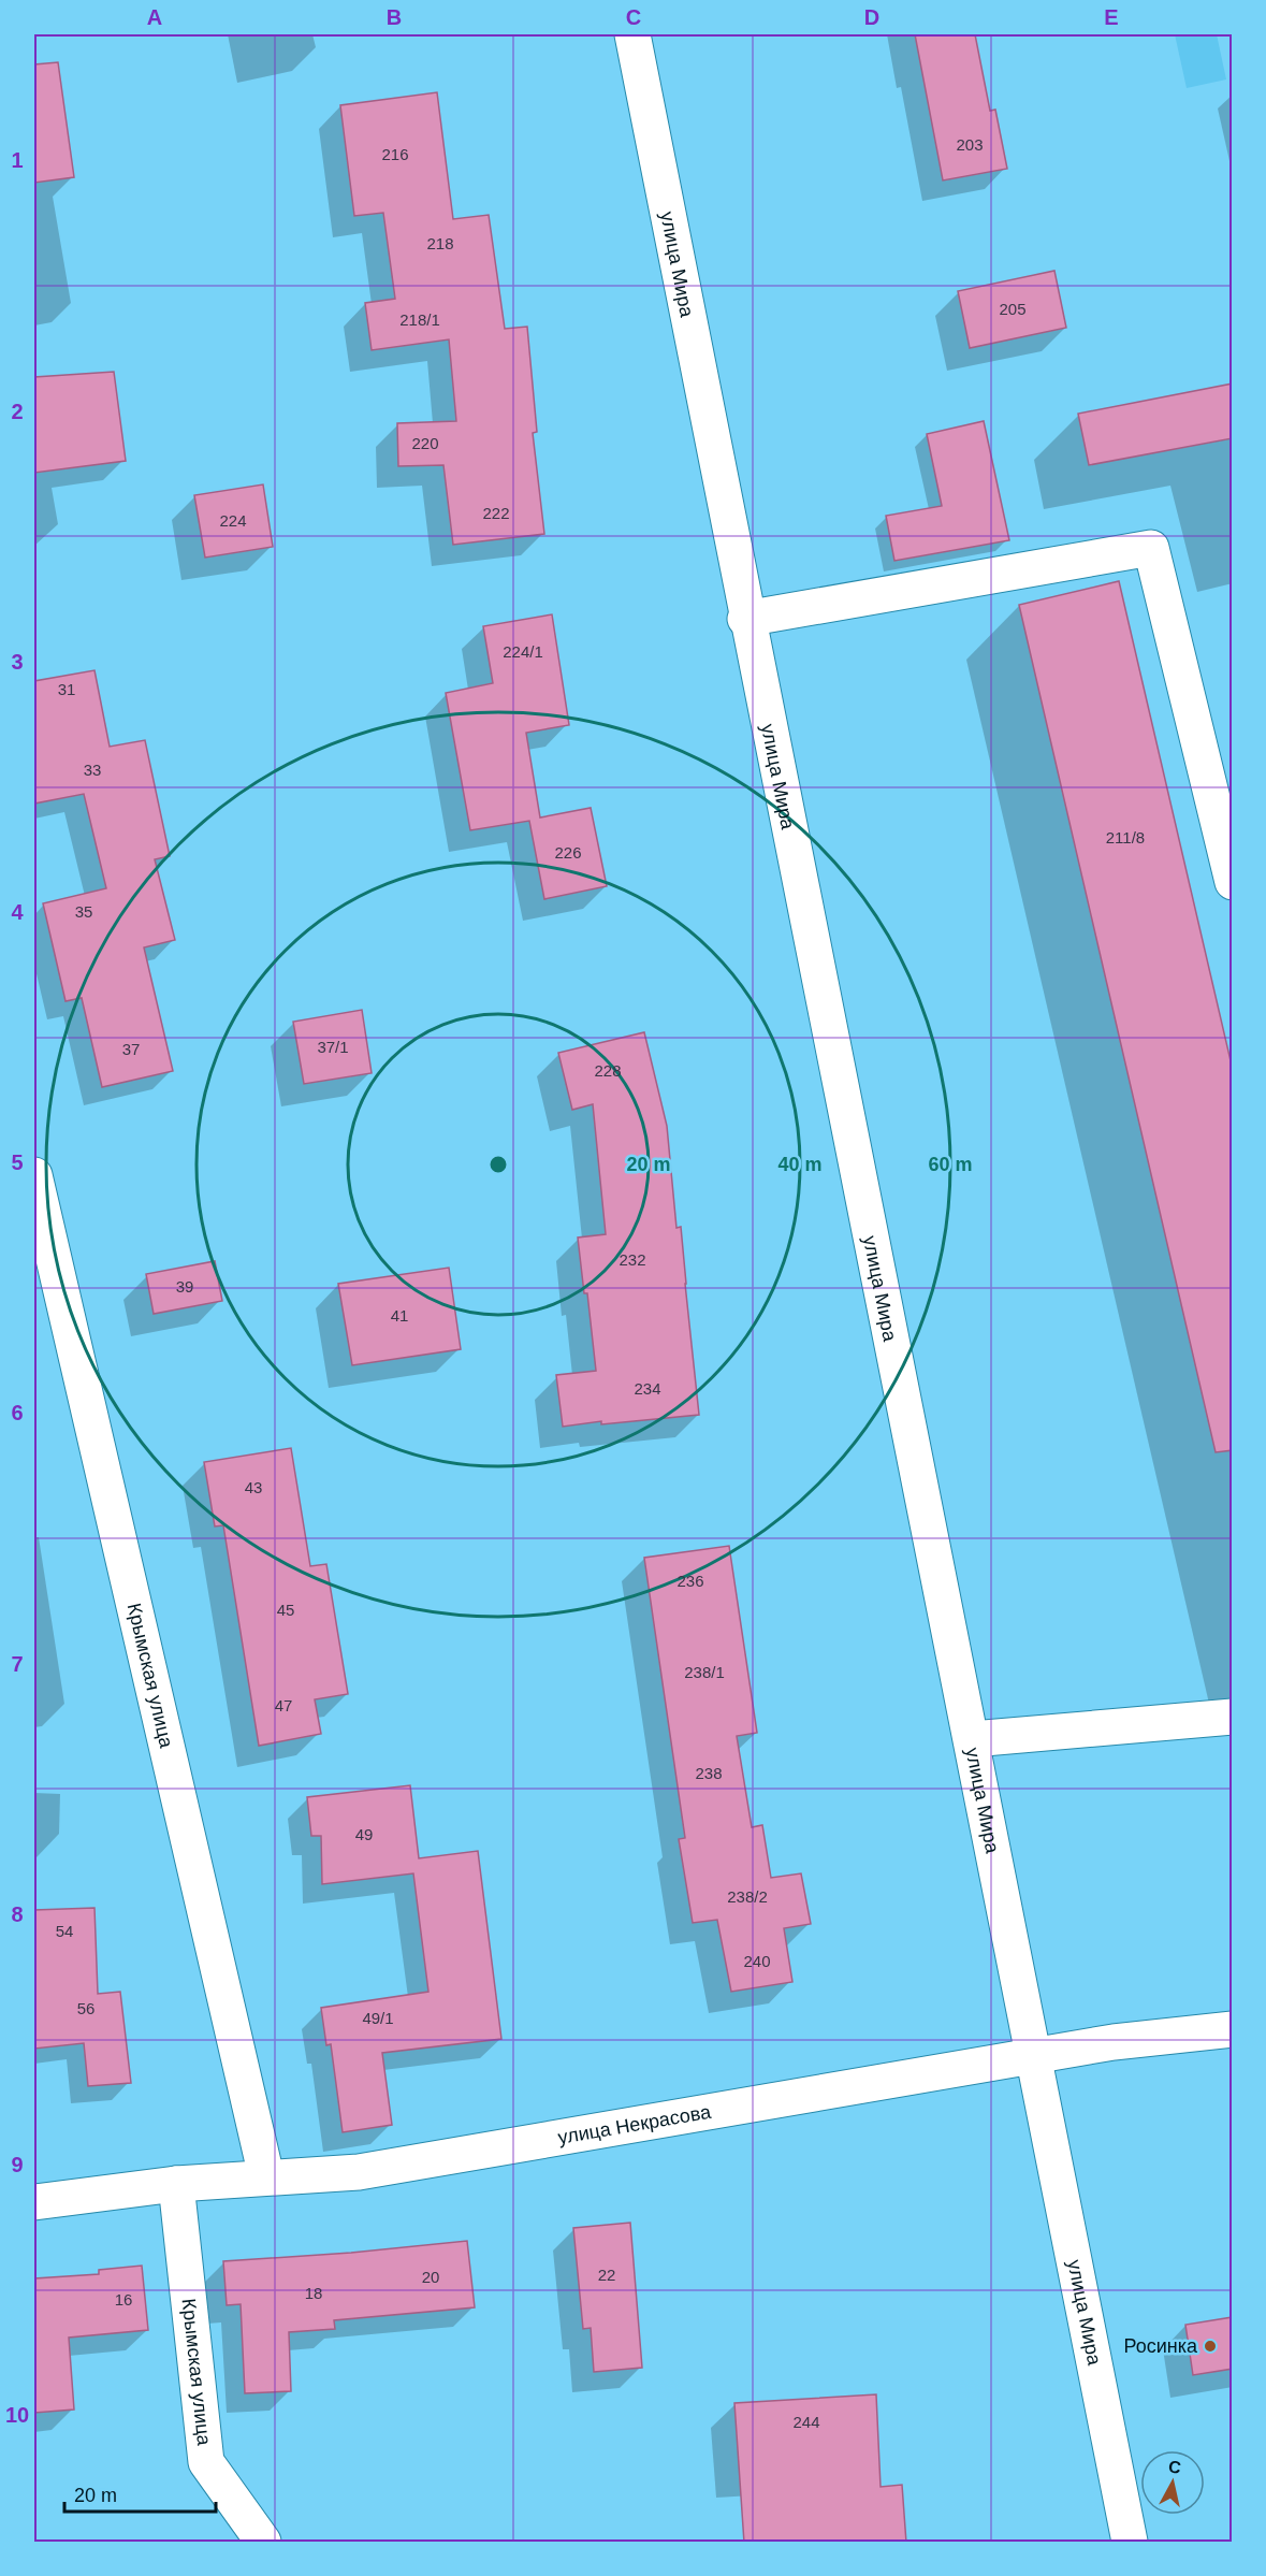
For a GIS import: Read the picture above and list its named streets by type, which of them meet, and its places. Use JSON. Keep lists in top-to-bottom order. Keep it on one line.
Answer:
{"streets":{"street":["улица Мира","Крымская улица","улица Некрасова"]},"crossings":[["улица Мира","улица Некрасова"],["Крымская улица","улица Некрасова"]],"places":["Росинка"],"house_numbers":["203","216","218","205","218/1","220","222","224","224/1","31","33","211/8","226","35","37/1","37","228","232","39","41","234","43","236","45","238/1","47","238","49","238/2","54","240","56","49/1","22","20","18","16","244"],"scale_bar":"20 m","north":"top","grid":{"columns":["A","B","C","D","E"],"rows":["1","2","3","4","5","6","7","8","9","10"]},"rings":["20 m","40 m","60 m"]}
